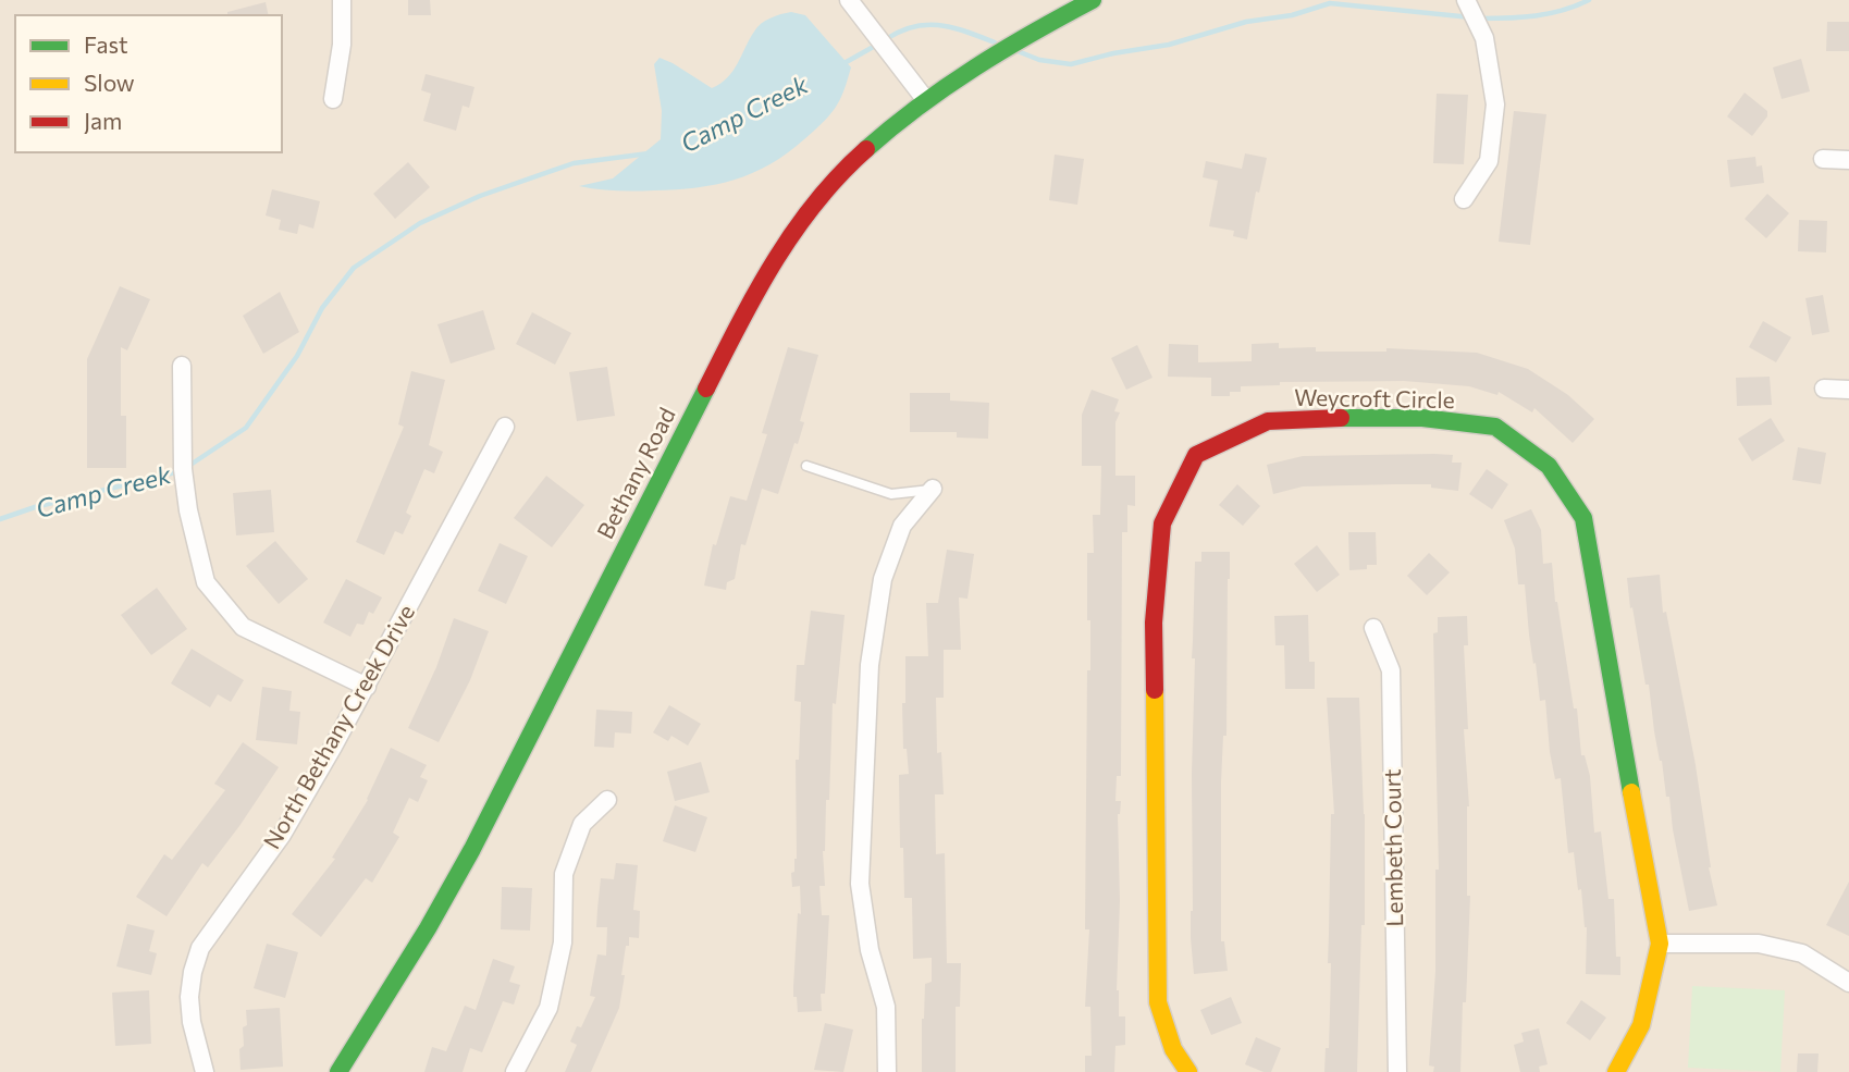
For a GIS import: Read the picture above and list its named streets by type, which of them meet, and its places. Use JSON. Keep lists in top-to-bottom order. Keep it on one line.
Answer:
{"streets":{"street":["Weycroft Circle","Bethany Road","North Bethany Creek Drive","Lembeth Court"]},"water":["Camp Creek"],"legend":["Fast","Slow","Jam"]}
